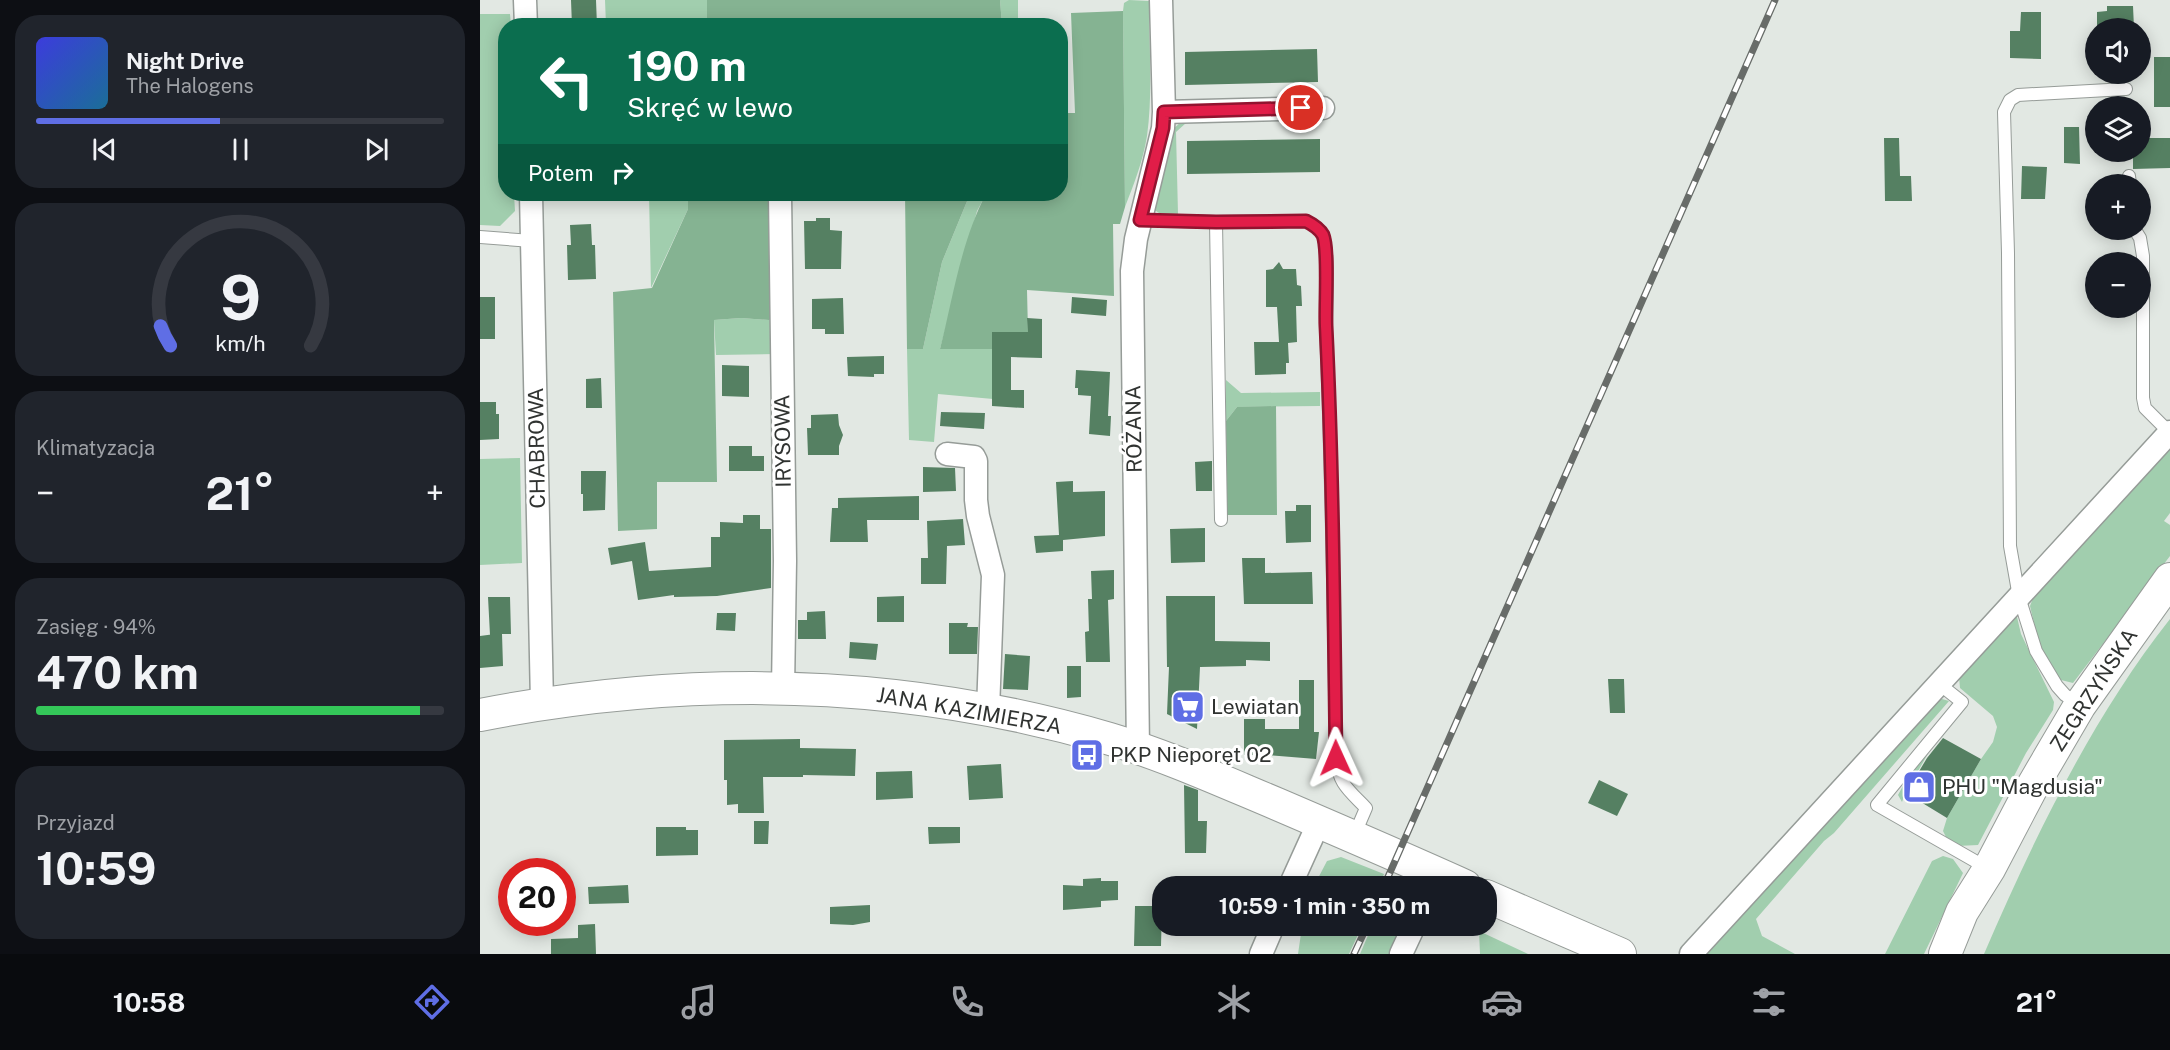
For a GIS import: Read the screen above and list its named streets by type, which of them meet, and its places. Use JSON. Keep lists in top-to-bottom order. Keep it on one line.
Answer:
{"streets":{"main road":["ZEGRZYŃSKA","JANA KAZIMIERZA"],"street":["RÓŻANA","IRYSOWA","CHABROWA"]},"crossings":[["RÓŻANA","JANA KAZIMIERZA"],["IRYSOWA","JANA KAZIMIERZA"],["CHABROWA","JANA KAZIMIERZA"]],"places":{"supermarket":["Lewiatan"],"bus stop":["PKP Nieporęt 02"],"shop":["PHU \"Magdusia\""]},"page":{"map_buttons":["+","−"],"turn":["190 m","Skręć w lewo"],"song":["Night Drive","The Halogens"],"then":"Potem","tile":["Klimatyzacja",["Zasięg · 94%","470 km"],["Przyjazd","10:59"]],"heat":["−","21°","+"],"limit":"20","trip":"10:59 · 1 min · 350 m","tabs":["10:58","21°"],"gauge":["9","km/h"]}}
